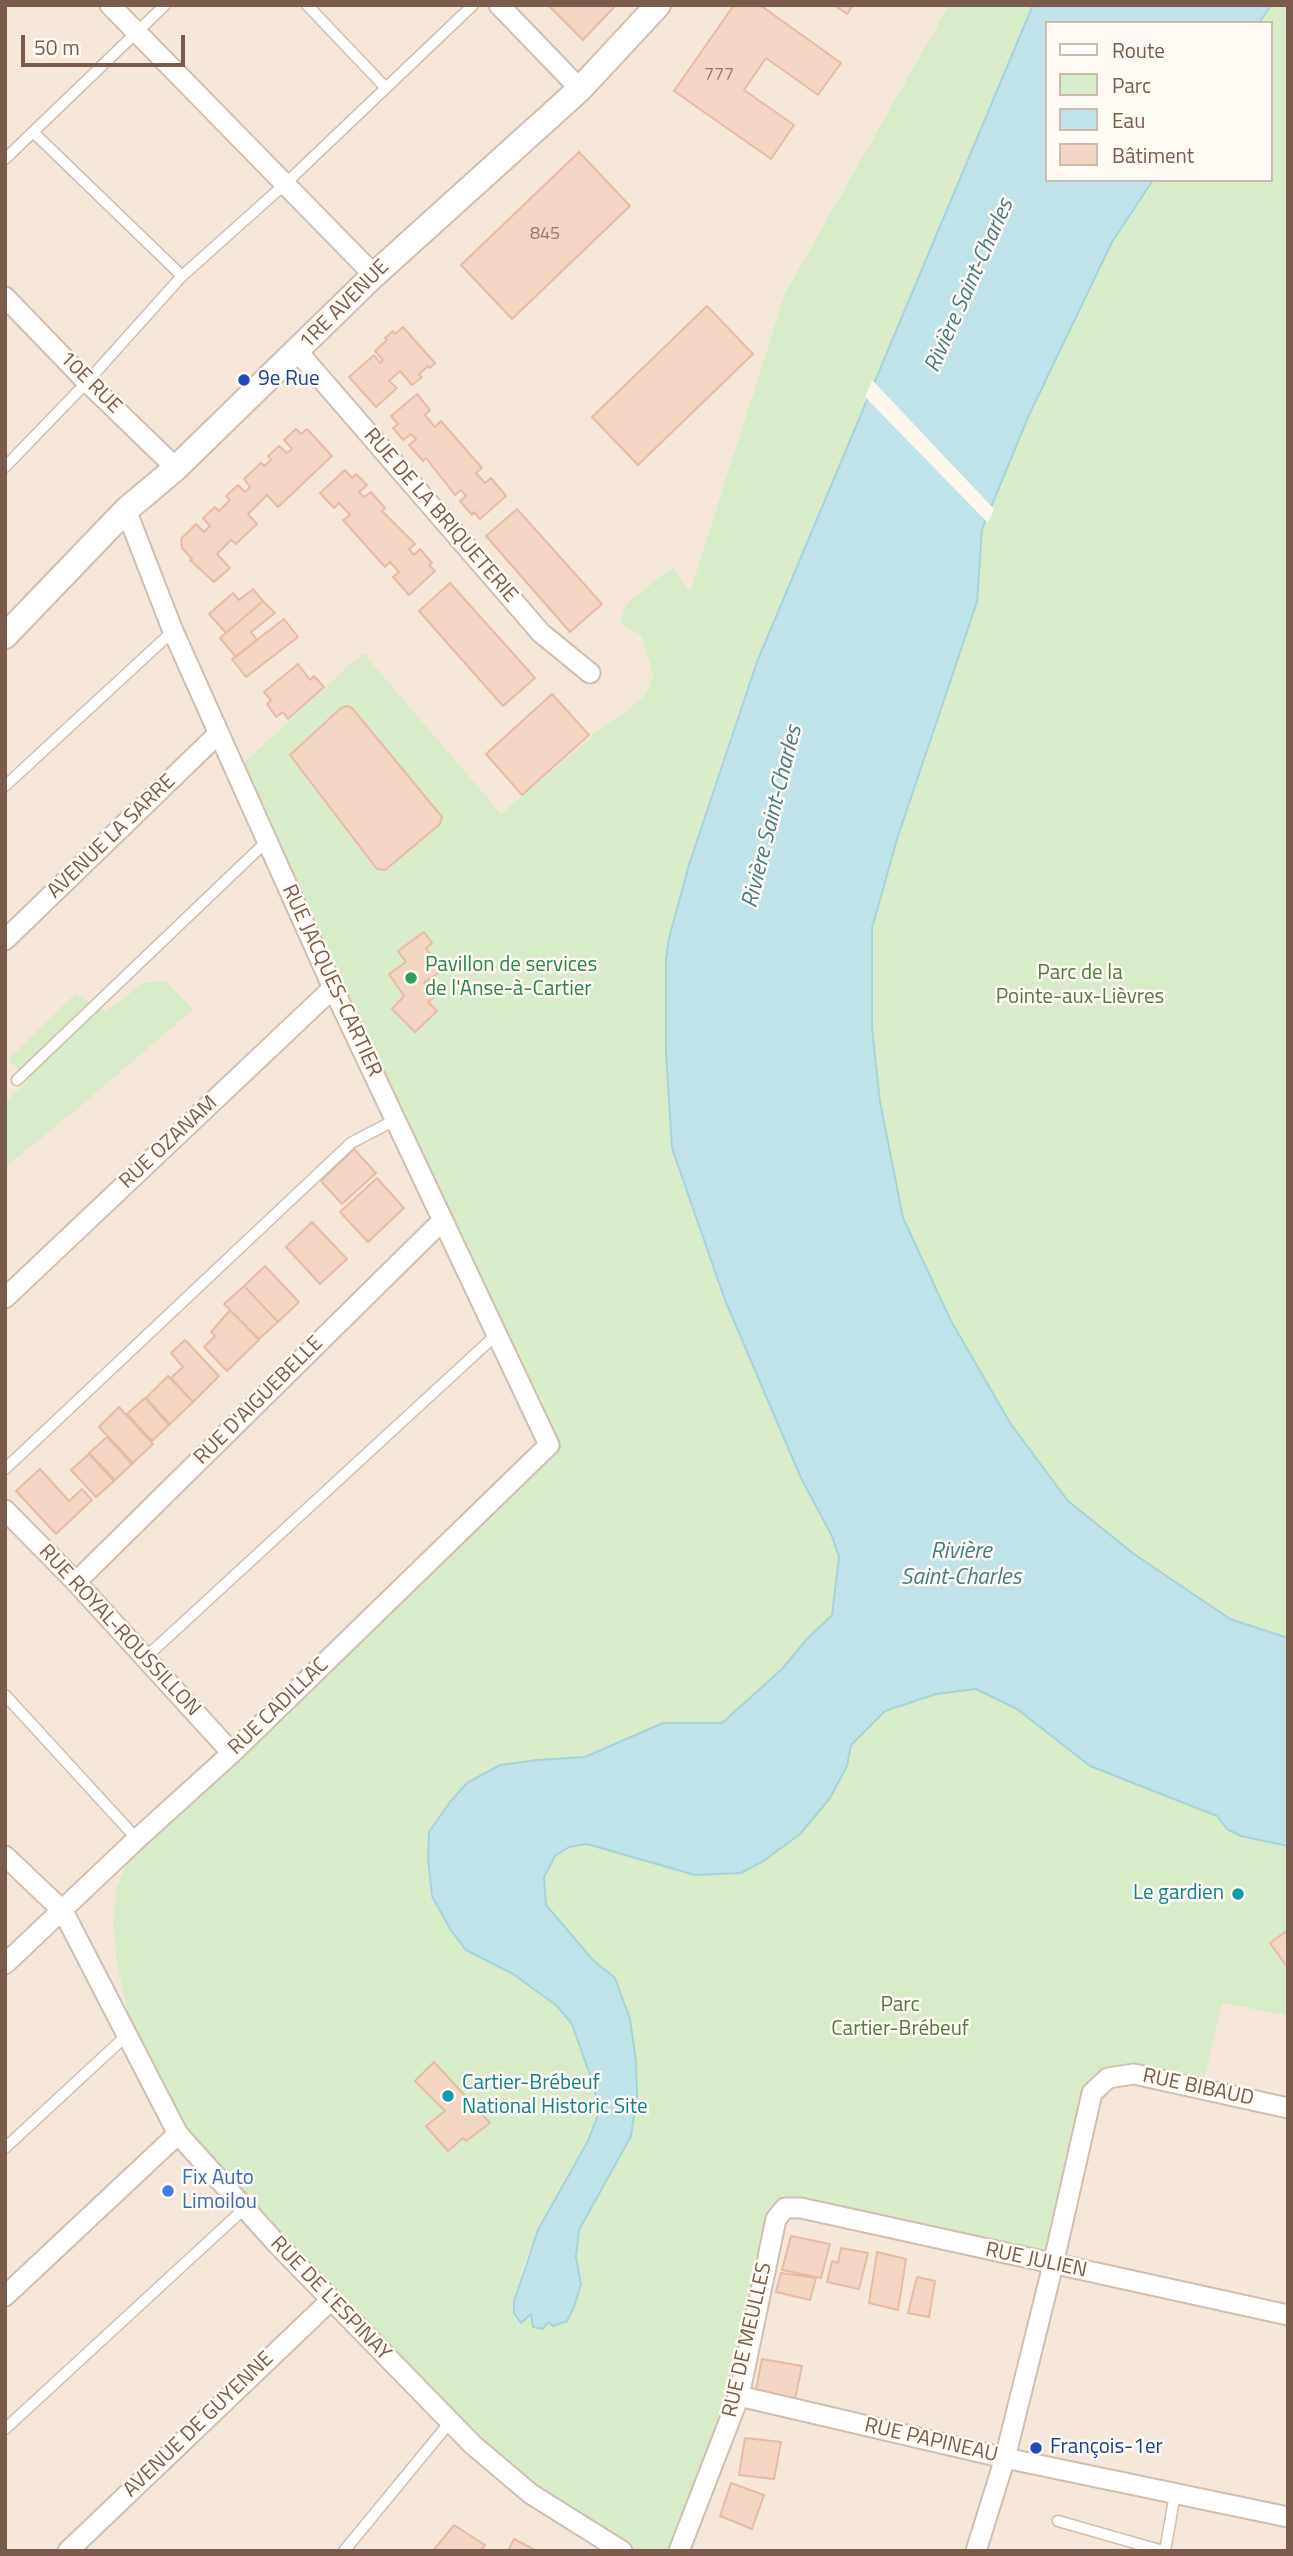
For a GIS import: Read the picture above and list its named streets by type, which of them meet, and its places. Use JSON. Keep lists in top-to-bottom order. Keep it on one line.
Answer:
{"streets":{"street":["1RE AVENUE","10E RUE","RUE DE LA BRIQUETERIE","AVENUE LA SARRE","RUE JACQUES-CARTIER","RUE OZANAM","RUE D'AIGUEBELLE","RUE ROYAL-ROUSSILLON","RUE CADILLAC","RUE BIBAUD","RUE JULIEN","RUE DE L'ESPINAY","RUE DE MEULLES","AVENUE DE GUYENNE","RUE PAPINEAU"]},"crossings":[["1RE AVENUE","10E RUE"],["1RE AVENUE","RUE DE LA BRIQUETERIE"],["1RE AVENUE","RUE JACQUES-CARTIER"],["AVENUE LA SARRE","RUE JACQUES-CARTIER"],["RUE JACQUES-CARTIER","RUE OZANAM"],["RUE JACQUES-CARTIER","RUE D'AIGUEBELLE"],["RUE JACQUES-CARTIER","RUE CADILLAC"],["RUE D'AIGUEBELLE","RUE ROYAL-ROUSSILLON"],["RUE ROYAL-ROUSSILLON","RUE CADILLAC"],["RUE CADILLAC","RUE DE L'ESPINAY"],["RUE BIBAUD","RUE JULIEN"],["RUE JULIEN","RUE DE MEULLES"],["RUE DE L'ESPINAY","AVENUE DE GUYENNE"],["RUE DE MEULLES","RUE PAPINEAU"]],"water":["Rivière Saint-Charles"],"parks":["Parc de la Pointe-aux-Lièvres","Parc Cartier-Brébeuf"],"places":["9e Rue","Pavillon de services de l'Anse-à-Cartier","Le gardien","Cartier-Brébeuf National Historic Site","Fix Auto Limoilou","François-1er"],"house_numbers":["777","845"],"legend":["Route","Parc","Eau","Bâtiment"],"scale_bar":"50 m"}
